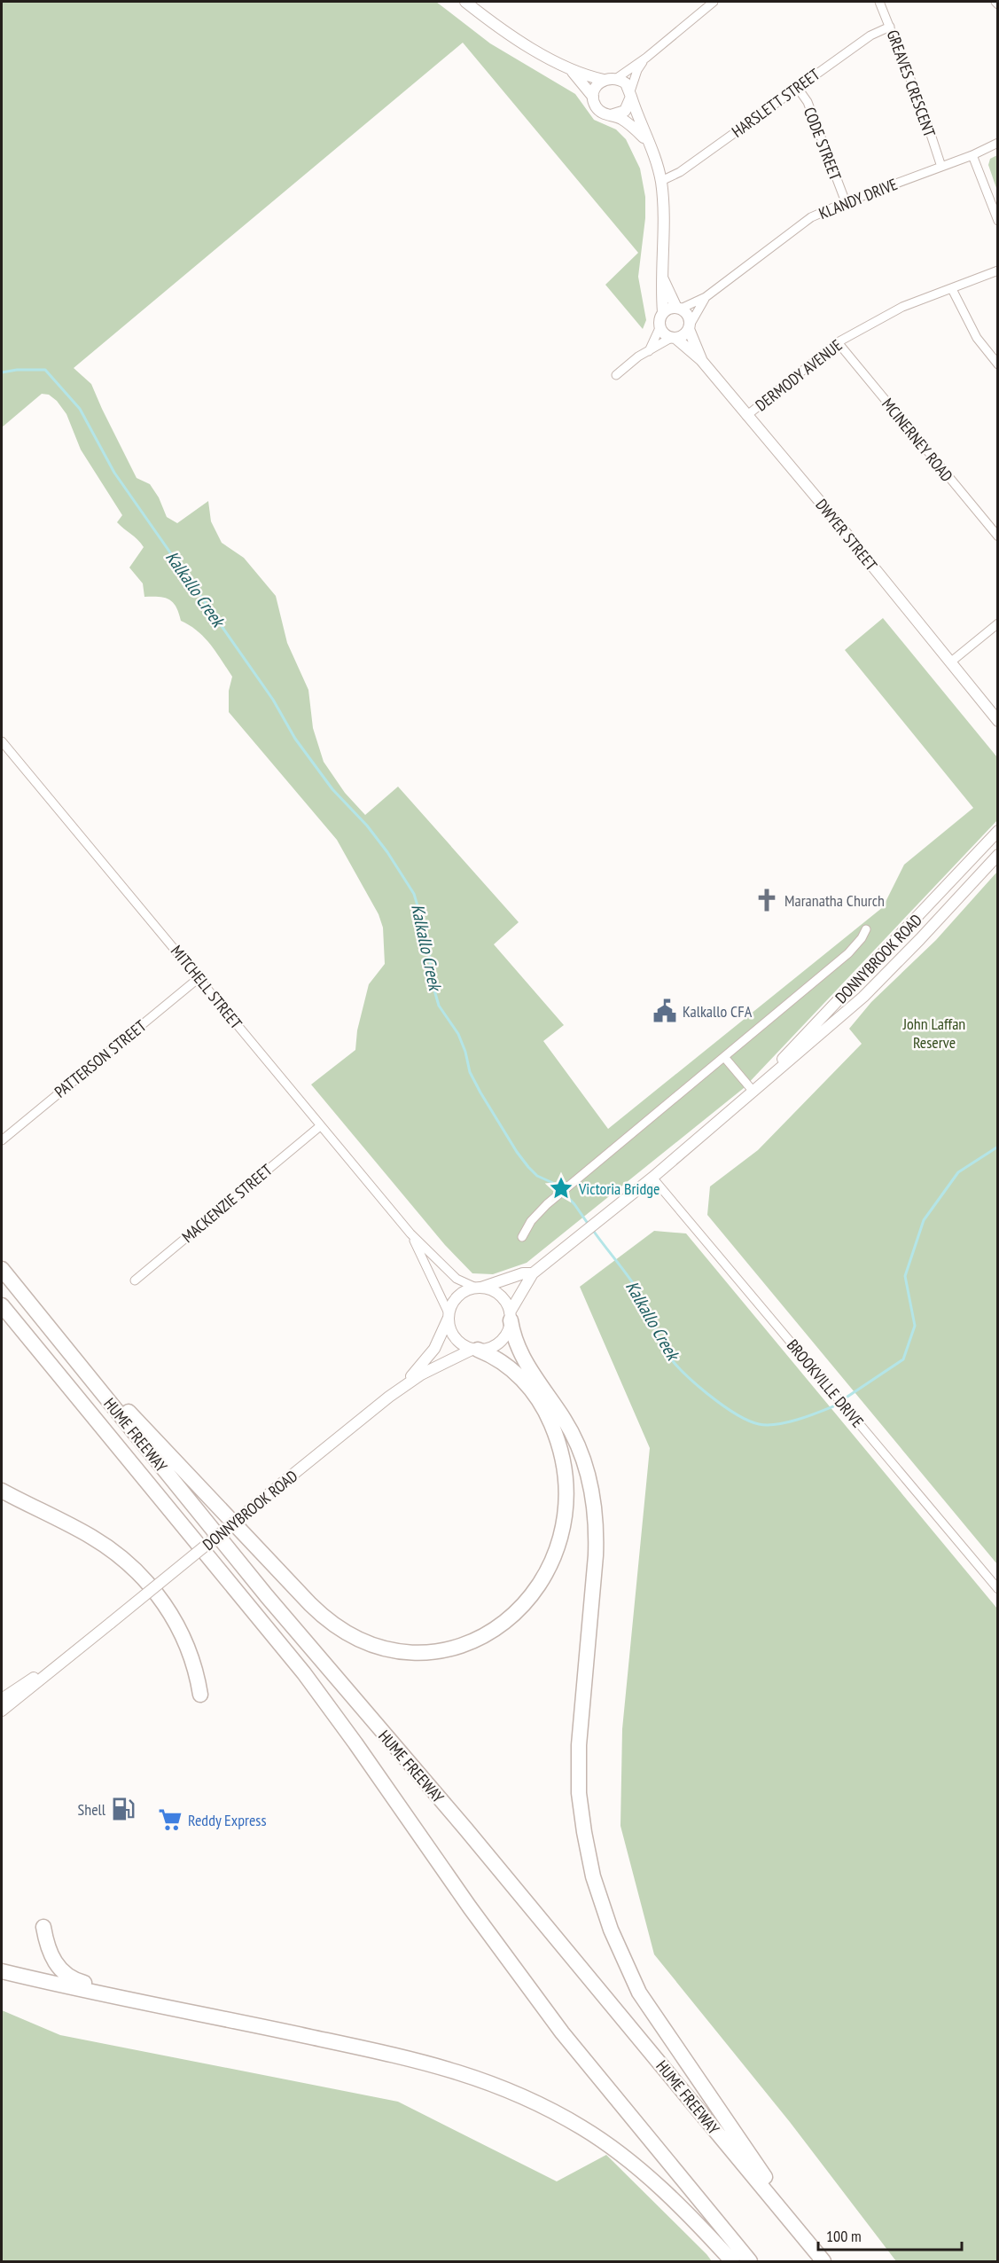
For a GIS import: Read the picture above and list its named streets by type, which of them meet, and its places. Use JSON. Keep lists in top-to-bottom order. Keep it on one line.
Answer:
{"streets":{"highway":["HUME FREEWAY"],"main road":["DWYER STREET","DONNYBROOK ROAD"],"street":["GREAVES CRESCENT","HARSLETT STREET","CODE STREET","KLANDY DRIVE","DERMODY AVENUE","MCINERNEY ROAD","MITCHELL STREET","PATTERSON STREET","MACKENZIE STREET","BROOKVILLE DRIVE"]},"crossings":[["GREAVES CRESCENT","HARSLETT STREET"],["GREAVES CRESCENT","KLANDY DRIVE"],["HARSLETT STREET","CODE STREET"],["CODE STREET","KLANDY DRIVE"],["KLANDY DRIVE","DWYER STREET"],["DERMODY AVENUE","MCINERNEY ROAD"],["DERMODY AVENUE","DWYER STREET"],["DONNYBROOK ROAD","MITCHELL STREET"],["DONNYBROOK ROAD","BROOKVILLE DRIVE"],["MITCHELL STREET","PATTERSON STREET"],["MITCHELL STREET","MACKENZIE STREET"]],"water":["Kalkallo Creek"],"parks":["John Laffan Reserve"],"places":{"church":["Maranatha Church"],"public building":["Kalkallo CFA"],"place":["Victoria Bridge"],"fuel station":["Shell"],"supermarket":["Reddy Express"]},"scale_bar":"100 m"}
